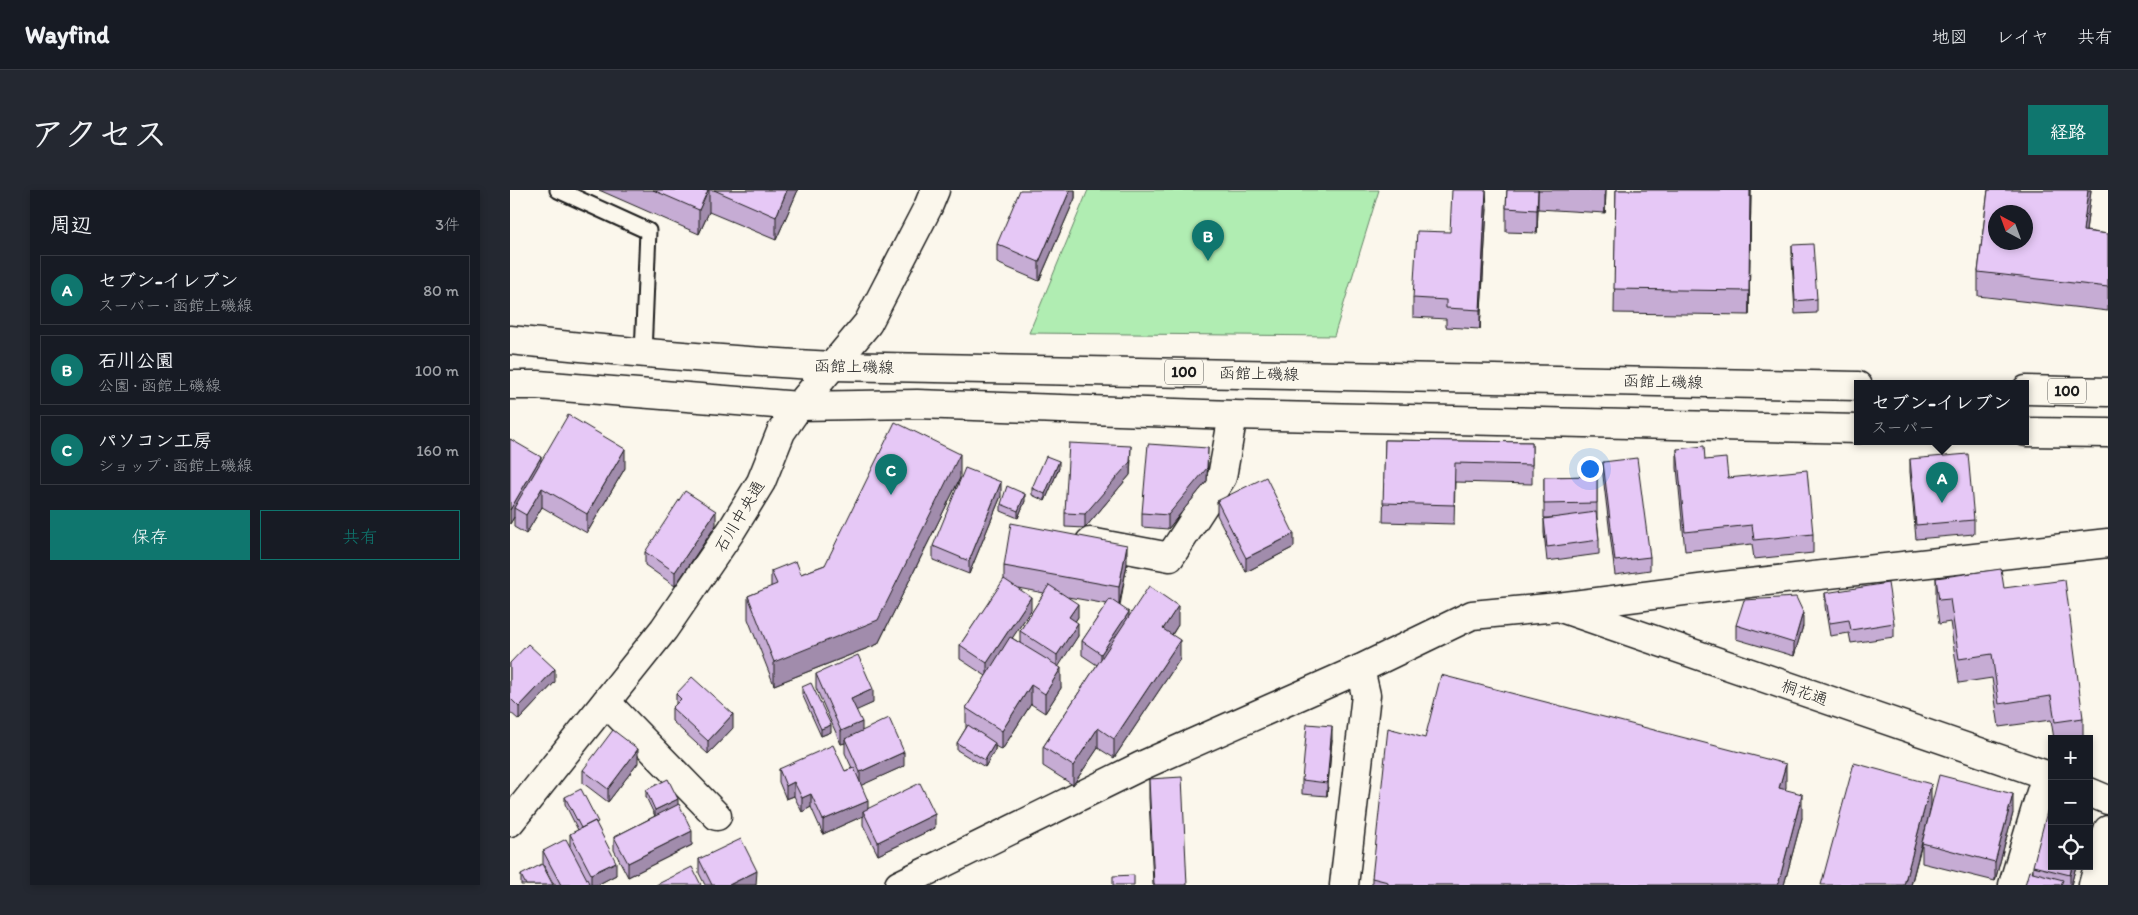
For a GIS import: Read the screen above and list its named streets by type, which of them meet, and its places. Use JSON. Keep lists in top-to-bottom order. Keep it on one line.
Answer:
{"streets":{"street":["函館上磯線","100","石川中央通","桐花通"]},"crossings":[["函館上磯線","石川中央通"]],"north":"top left","page":{"header":"Wayfind","nav":["地図","レイヤ","共有"],"title":"アクセス","buttons":["経路",["保存","共有"]],"heading":["周辺","3件"],"pins":["B","C","A"],"list":[{"mark":"A","name":"セブン-イレブン","note":"スーパー · 函館上磯線","value":"80 m"},{"mark":"B","name":"石川公園","note":"公園 · 函館上磯線","value":"100 m"},{"mark":"C","name":"パソコン工房","note":"ショップ · 函館上磯線","value":"160 m"}],"popup":["セブン-イレブン","スーパー"],"map_buttons":["+","−"]}}
